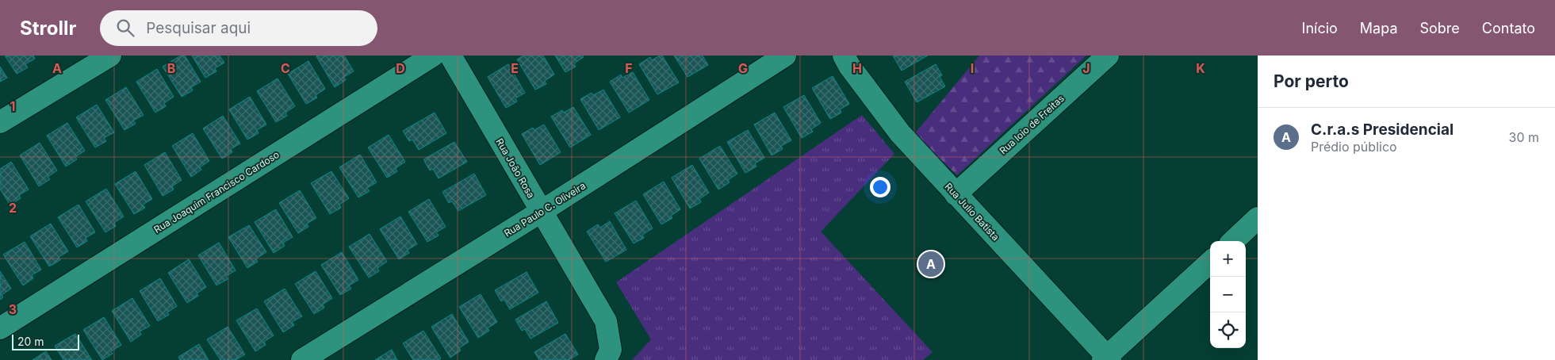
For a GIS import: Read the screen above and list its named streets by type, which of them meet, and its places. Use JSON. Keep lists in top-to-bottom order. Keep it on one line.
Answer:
{"streets":{"street":["Rua Ioio de Freitas","Rua João Rosa","Rua Joaquim Francisco Cardoso","Rua Paulo C. Oliveira","Rua Julio Batista"]},"crossings":[["Rua Ioio de Freitas","Rua Julio Batista"],["Rua João Rosa","Rua Paulo C. Oliveira"]],"scale_bar":"20 m","page":{"header":"Strollr","search":"Pesquisar aqui","nav":["Início","Mapa","Sobre","Contato"],"heading":"Por perto","list":[{"mark":"A","name":"C.r.a.s Presidencial","note":"Prédio público","value":"30 m"}],"map_buttons":["+","−"],"pins":"A","scale":"20 m"},"grid":{"columns":["A","B","C","D","E","F","G","H","I","J","K"],"rows":["1","2","3"]}}
